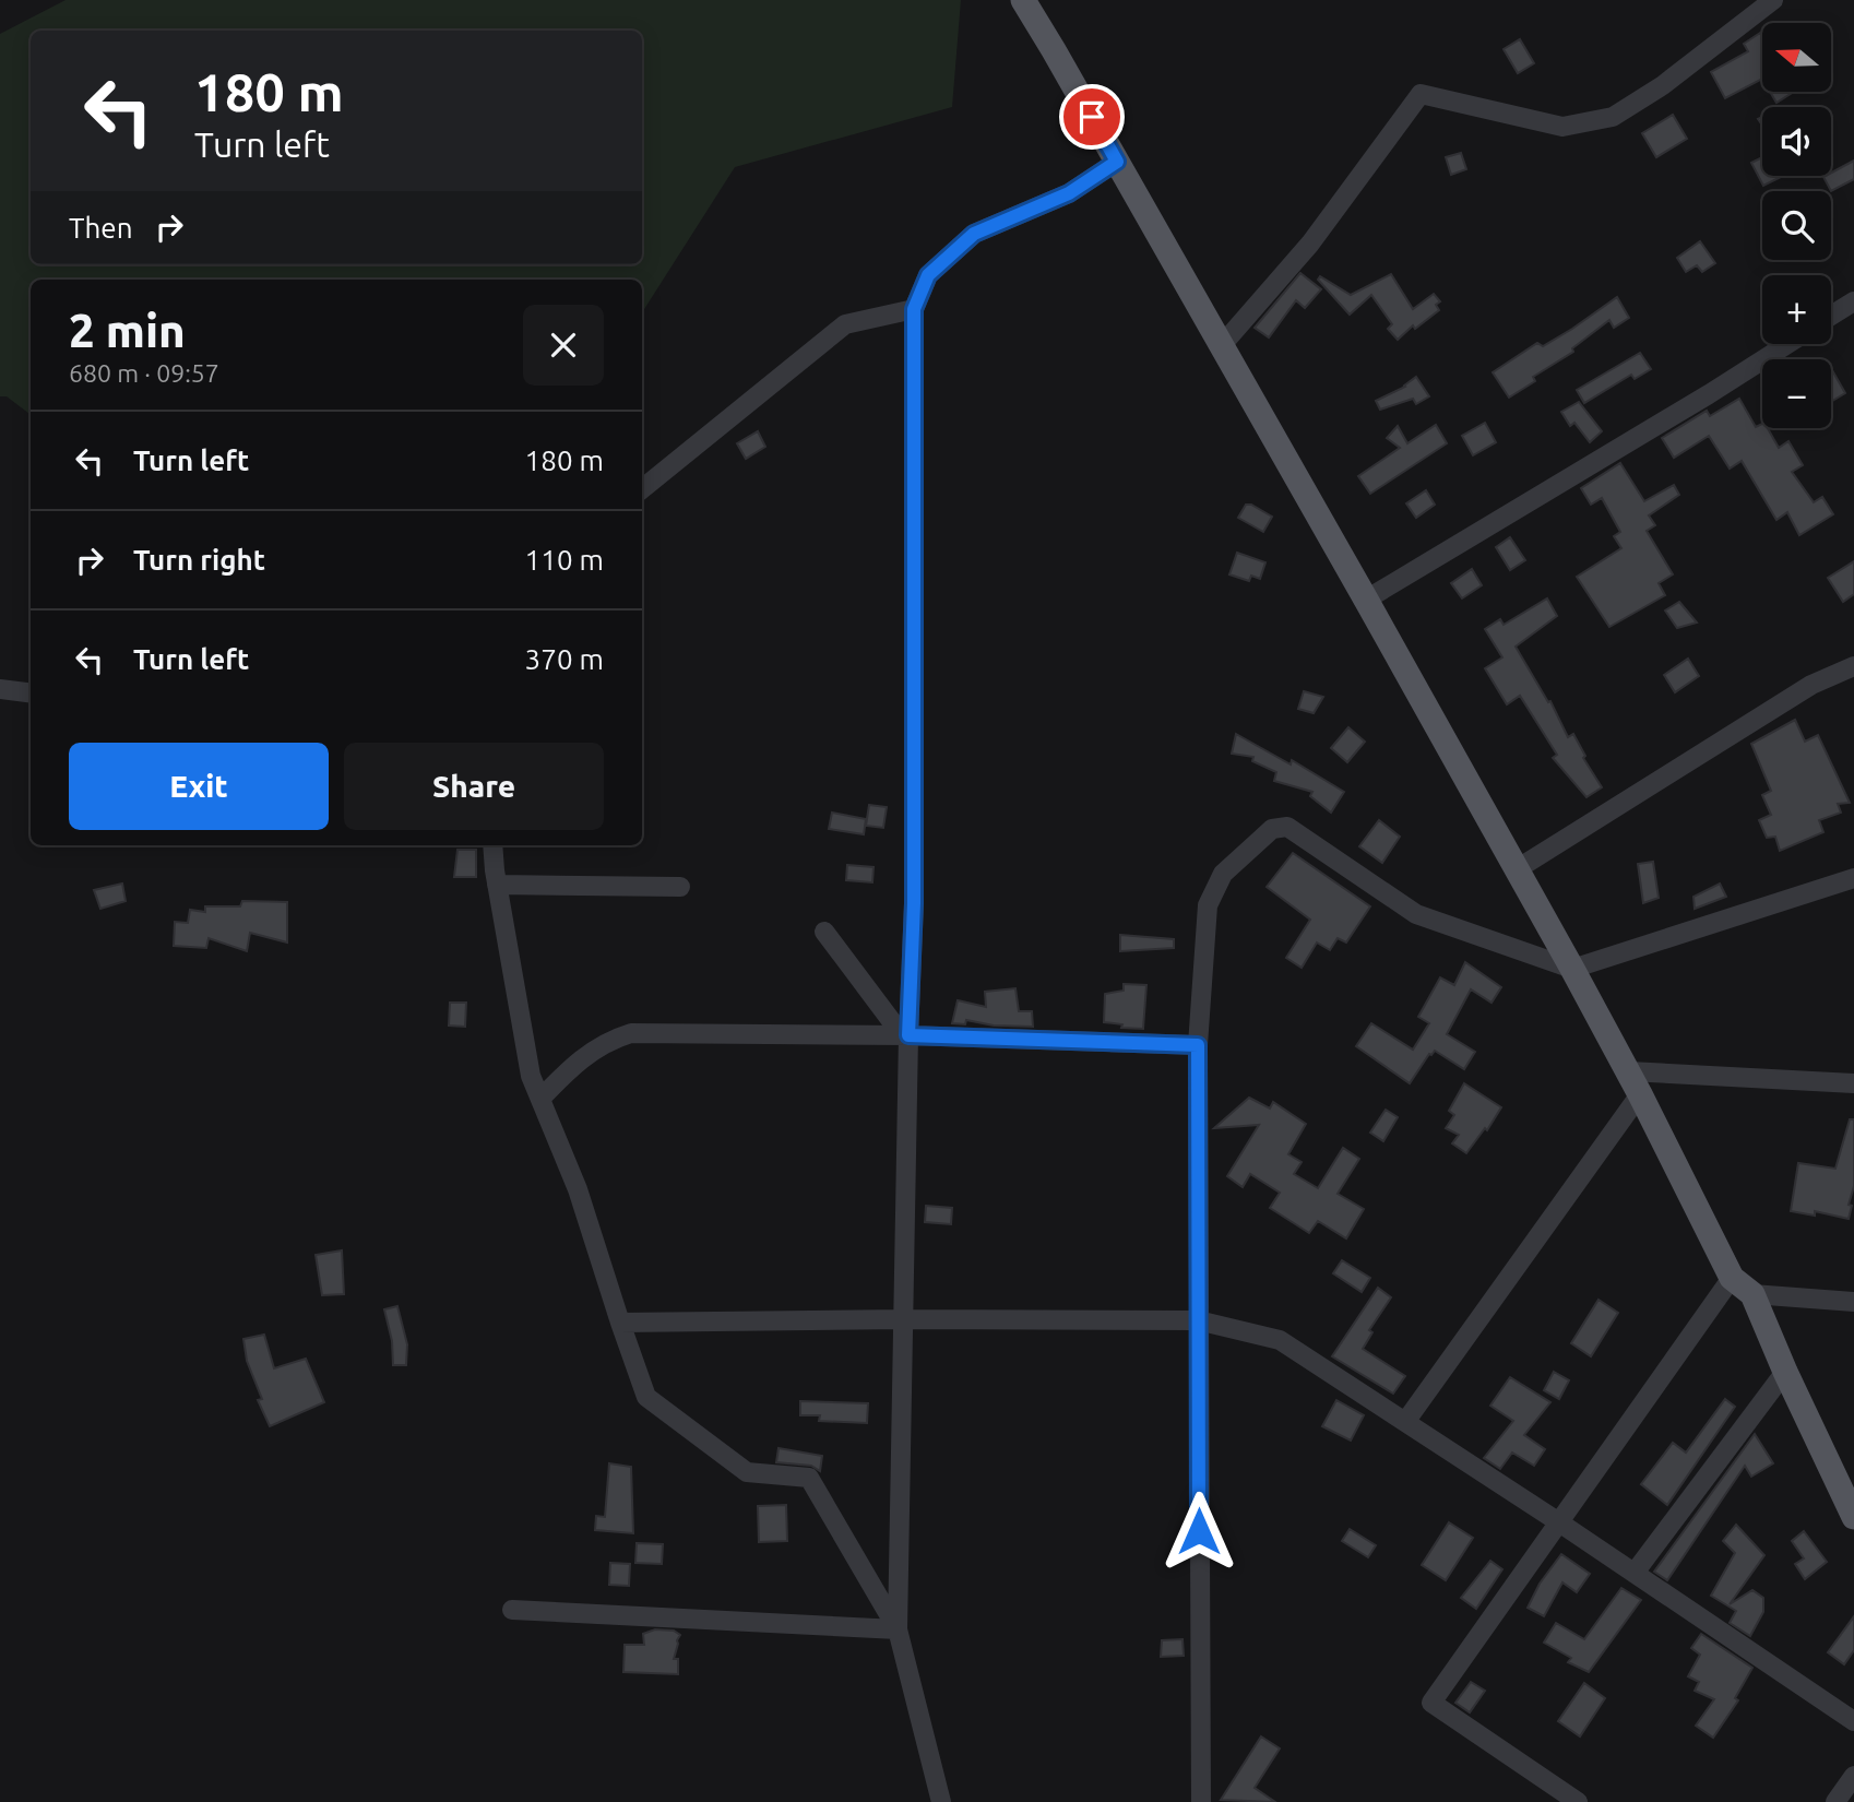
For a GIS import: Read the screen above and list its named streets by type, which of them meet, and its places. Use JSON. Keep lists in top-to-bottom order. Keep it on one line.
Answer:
{"north":"left","page":{"map_buttons":["+","−"],"turn":["180 m","Turn left"],"then":"Then","heading":["2 min","680 m · 09:57"],"list":[{"name":"Turn left","value":"180 m"},{"name":"Turn right","value":"110 m"},{"name":"Turn left","value":"370 m"}],"buttons":["Exit","Share"]}}
